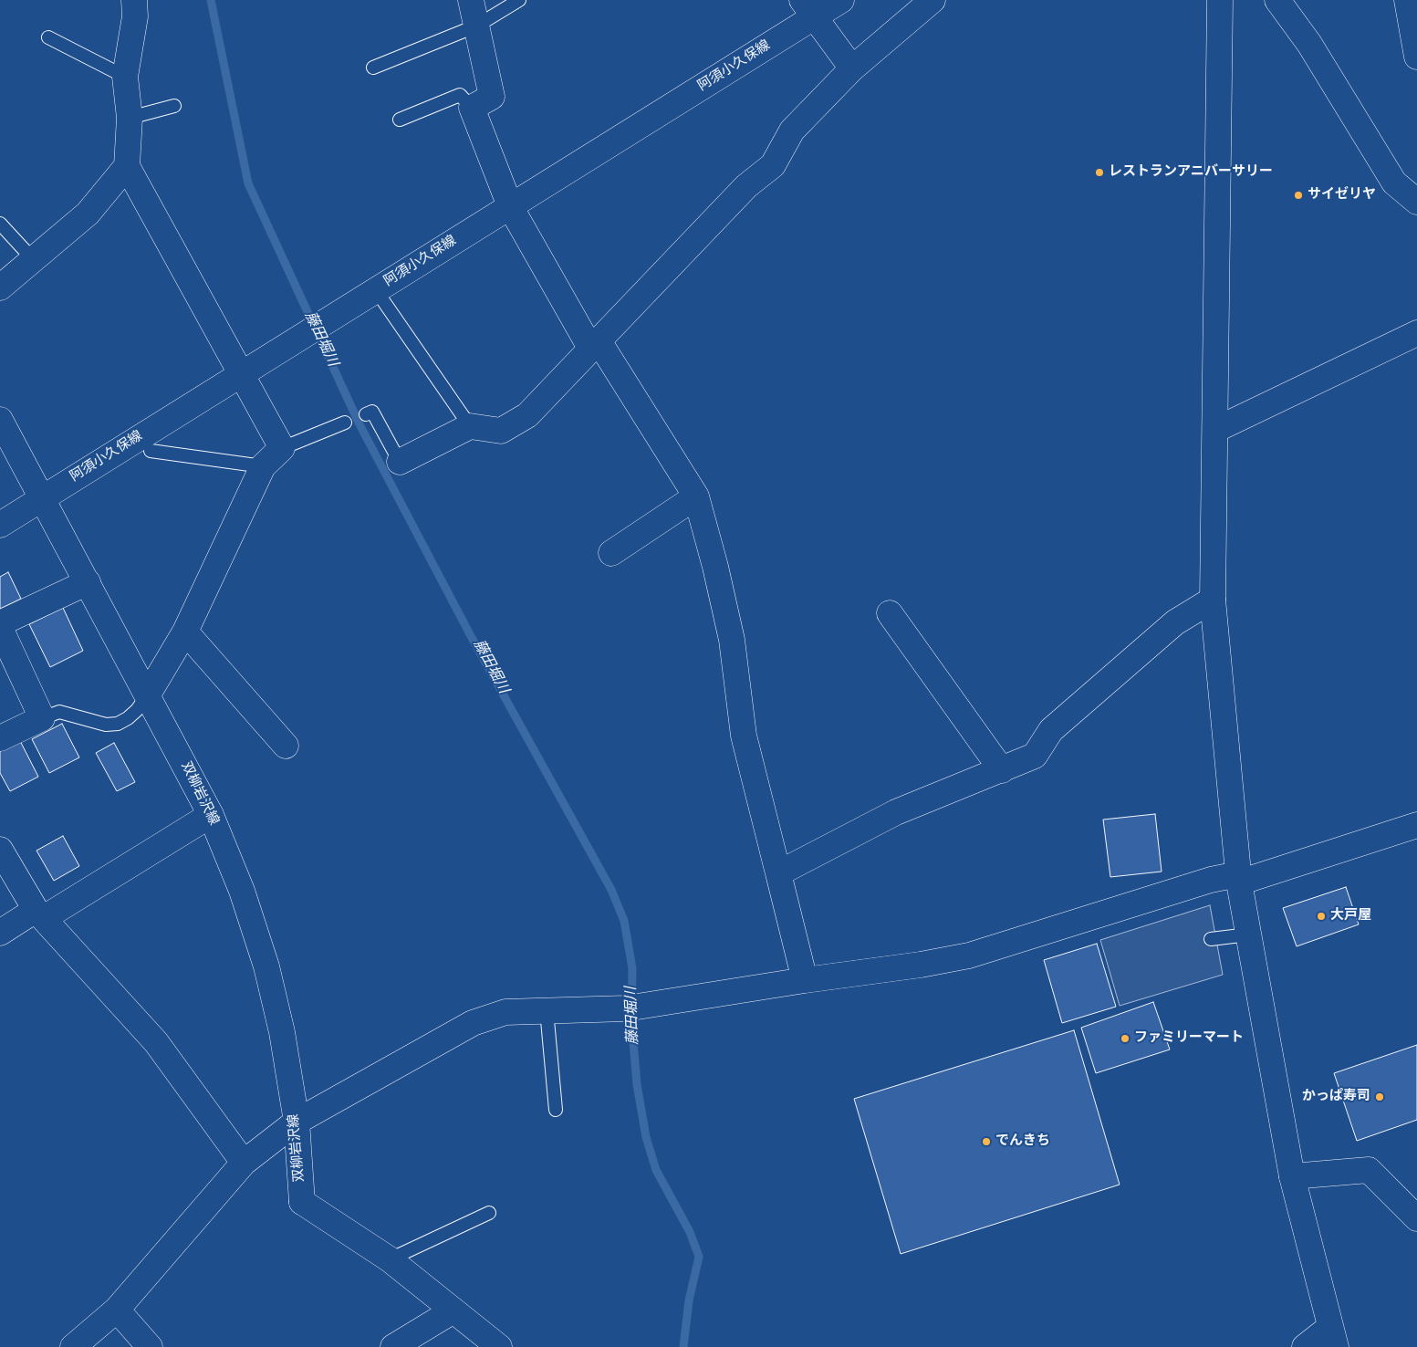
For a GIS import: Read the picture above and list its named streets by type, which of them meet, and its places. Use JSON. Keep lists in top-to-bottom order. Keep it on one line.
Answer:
{"streets":{"street":["阿須小久保線","双柳岩沢線"]},"crossings":[["阿須小久保線","双柳岩沢線"]],"water":["藤田堀川"],"places":["レストランアニバーサリー","サイゼリヤ","大戸屋","ファミリーマート","かっぱ寿司","でんきち"]}
